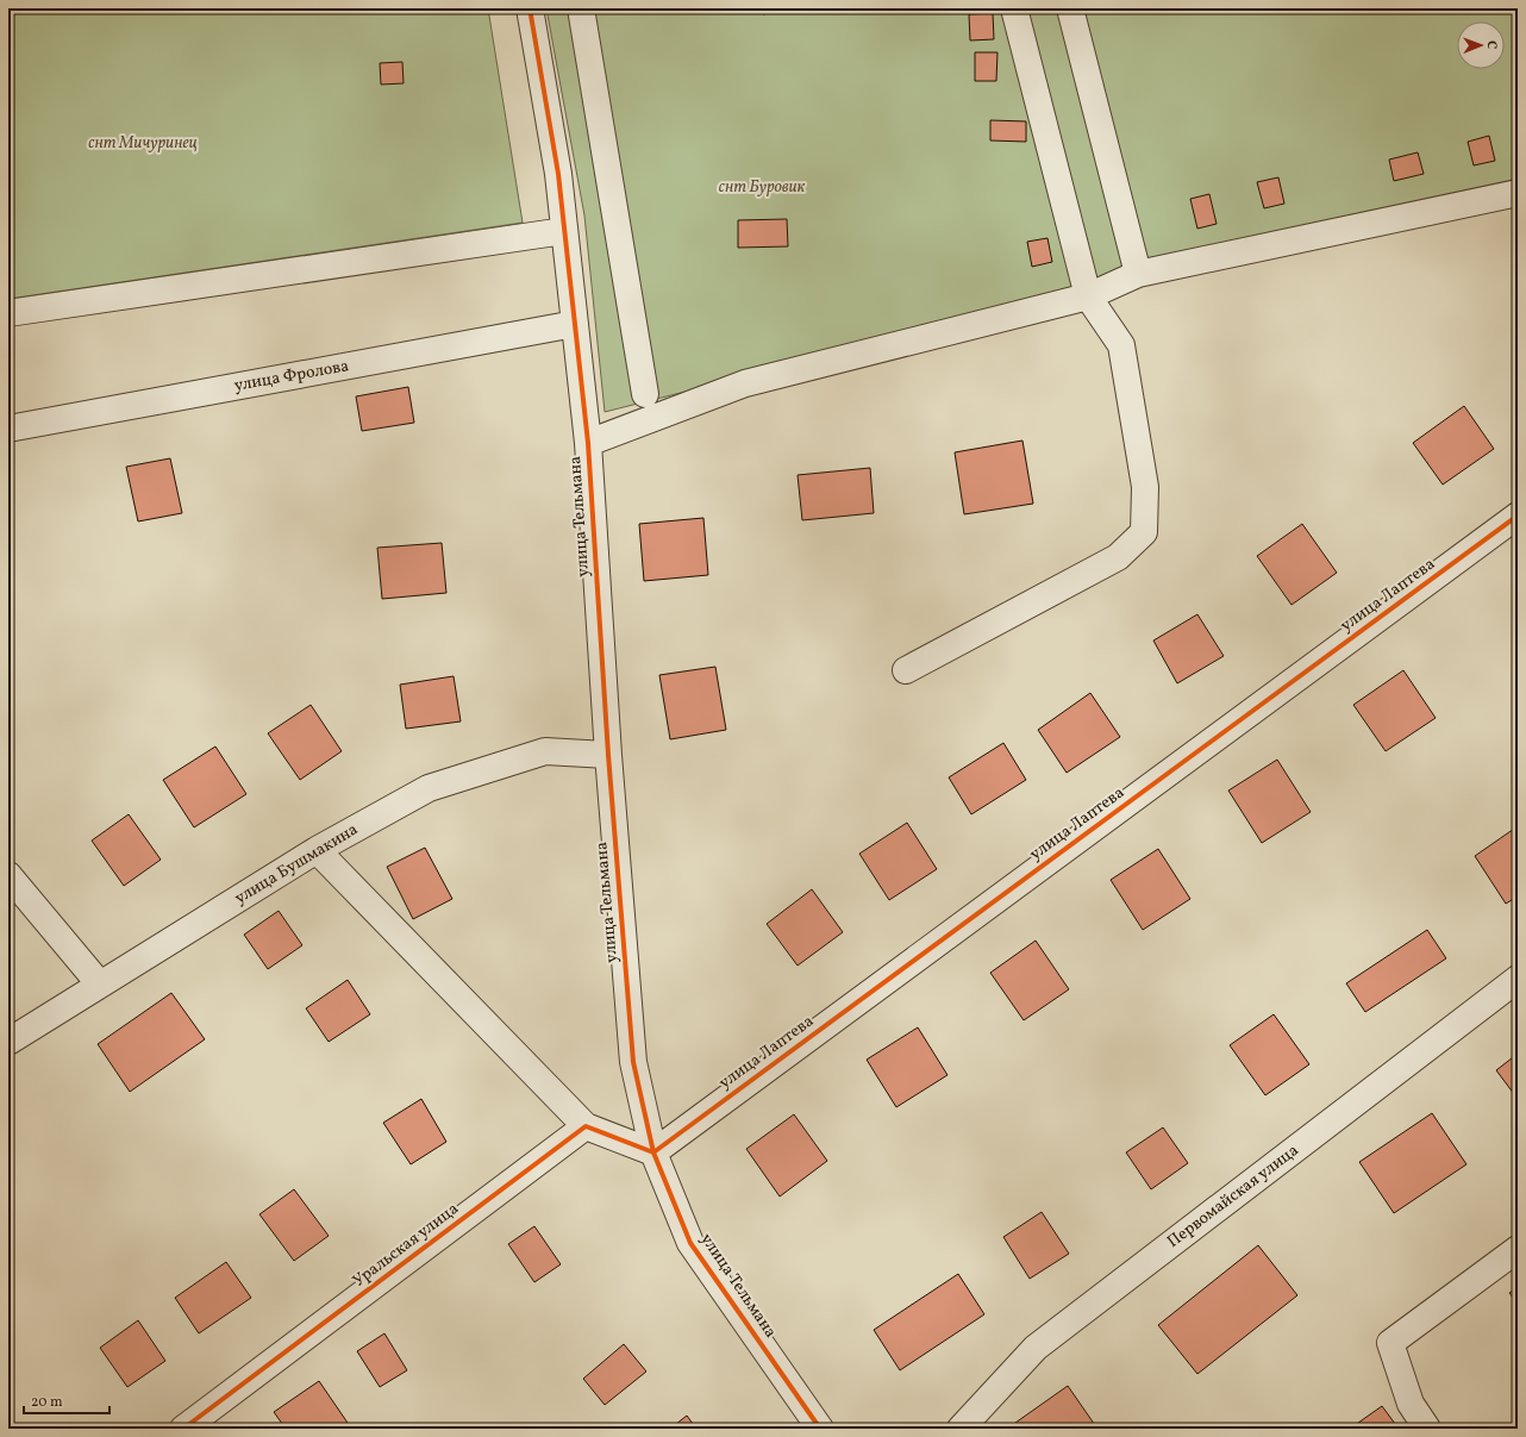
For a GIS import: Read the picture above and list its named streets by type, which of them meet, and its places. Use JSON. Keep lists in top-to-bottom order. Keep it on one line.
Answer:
{"streets":{"street":["улица Фролова","улица Тельмана","улица Лаптева","улица Бушмакина","Первомайская улица","Уральская улица"]},"crossings":[["улица Фролова","улица Тельмана"],["улица Тельмана","улица Лаптева"],["улица Тельмана","улица Бушмакина"]],"parks":["снт Мичуринец","снт Буровик"],"scale_bar":"20 m","north":"right"}
